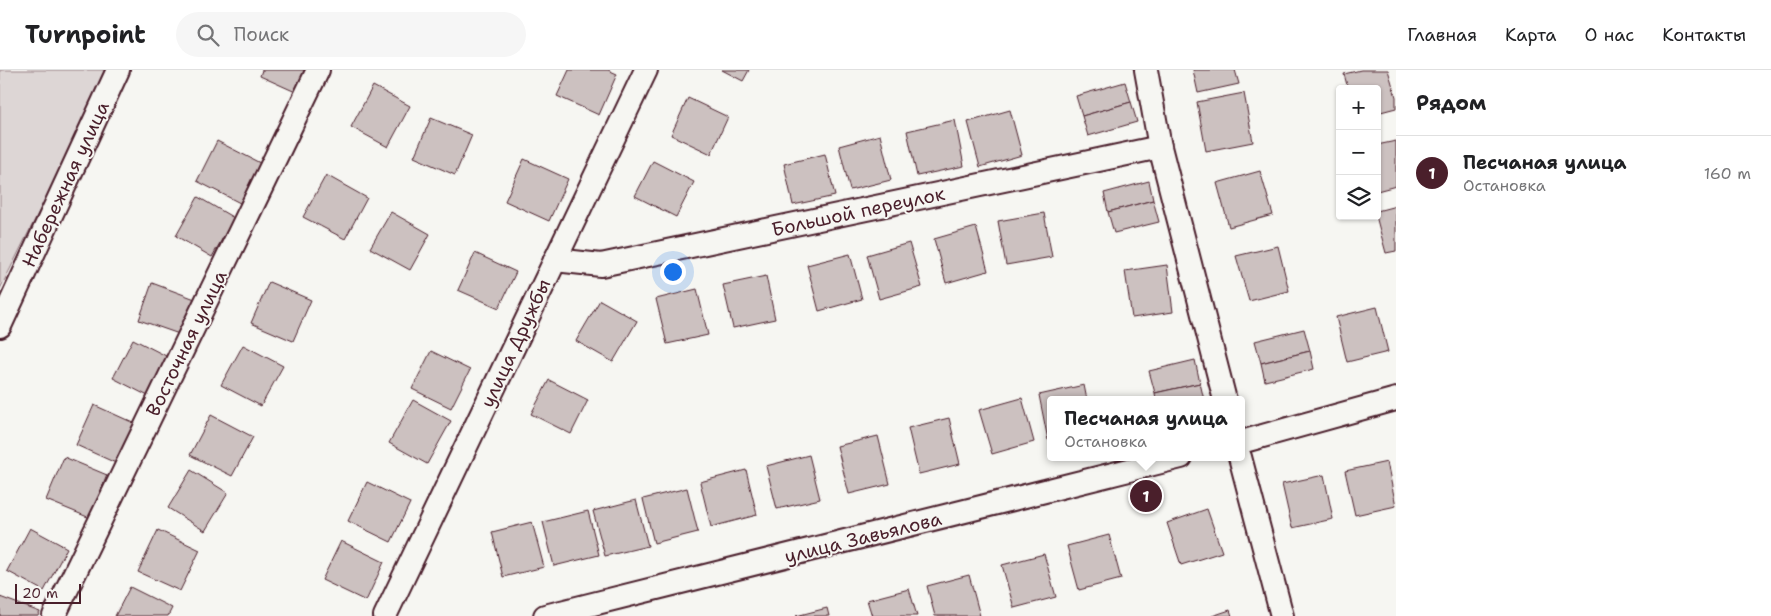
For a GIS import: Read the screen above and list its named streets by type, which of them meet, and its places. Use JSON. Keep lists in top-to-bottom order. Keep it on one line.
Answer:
{"streets":{"street":["Набережная улица","Большой переулок","Восточная улица","улица Дружбы","улица Завьялова"]},"crossings":[["Большой переулок","улица Дружбы"]],"scale_bar":"20 m","page":{"header":"Turnpoint","search":"Поиск","nav":["Главная","Карта","О нас","Контакты"],"heading":"Рядом","map_buttons":["+","−"],"list":[{"mark":"1","name":"Песчаная улица","note":"Остановка","value":"160 m"}],"popup":["Песчаная улица","Остановка"],"pins":"1","scale":"20 m"}}
